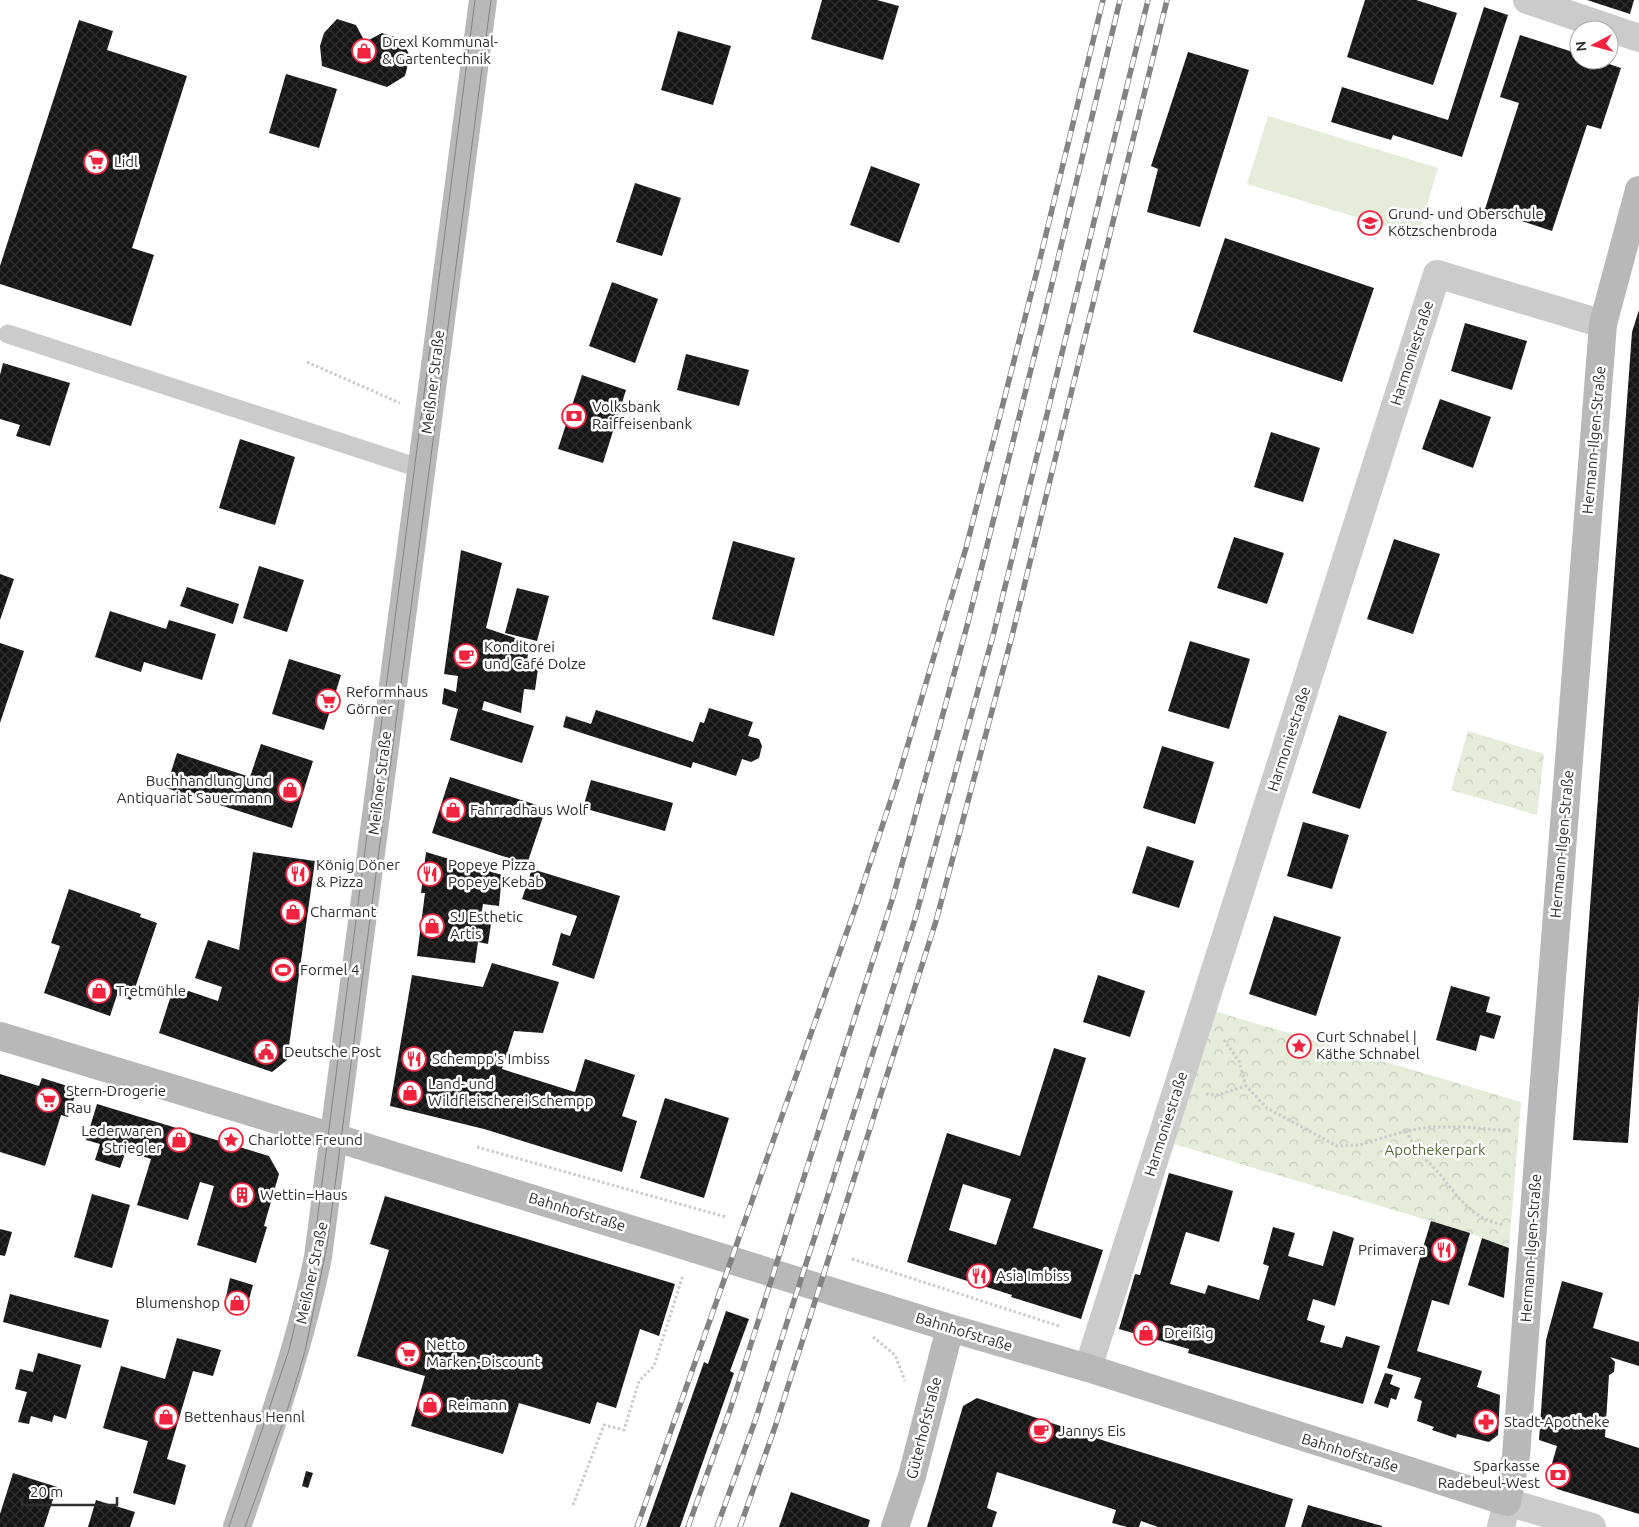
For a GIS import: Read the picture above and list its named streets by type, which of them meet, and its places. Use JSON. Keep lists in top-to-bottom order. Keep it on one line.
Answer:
{"streets":{"street":["Harmoniestraße","Meißner Straße","Hermann-Ilgen-Straße","Bahnhofstraße","Güterhofstraße"]},"crossings":[["Harmoniestraße","Hermann-Ilgen-Straße"],["Harmoniestraße","Bahnhofstraße"],["Meißner Straße","Bahnhofstraße"],["Hermann-Ilgen-Straße","Bahnhofstraße"],["Bahnhofstraße","Güterhofstraße"]],"parks":["Apothekerpark"],"places":{"shop":["Drexl Kommunal- & Gartentechnik","Buchhandlung und Antiquariat Sauermann","Fahrradhaus Wolf","Charmant","SJ Esthetic Artis","Tretmühle","Land- und Wildfleischerei Schempp","Lederwaren Striegler","Blumenshop","Dreißig","Reimann","Bettenhaus Hennl"],"supermarket":["Lidl","Reformhaus Görner","Stern-Drogerie Rau","Netto Marken-Discount"],"school or university":["Grund- und Oberschule Kötzschenbroda"],"bank":["Volksbank Raiffeisenbank","Sparkasse Radebeul-West"],"cafe":["Konditorei und Café Dolze","Jannys Eis"],"restaurant":["König Döner & Pizza","Popeye Pizza Popeye Kebab","Schempp's Imbiss","Primavera","Asia Imbiss"],"sports":["Formel 4"],"place":["Curt Schnabel | Käthe Schnabel","Charlotte Freund"],"public building":["Deutsche Post"],"building":["Wettin=Haus"],"pharmacy":["Stadt-Apotheke"]},"scale_bar":"20 m","north":"left"}
